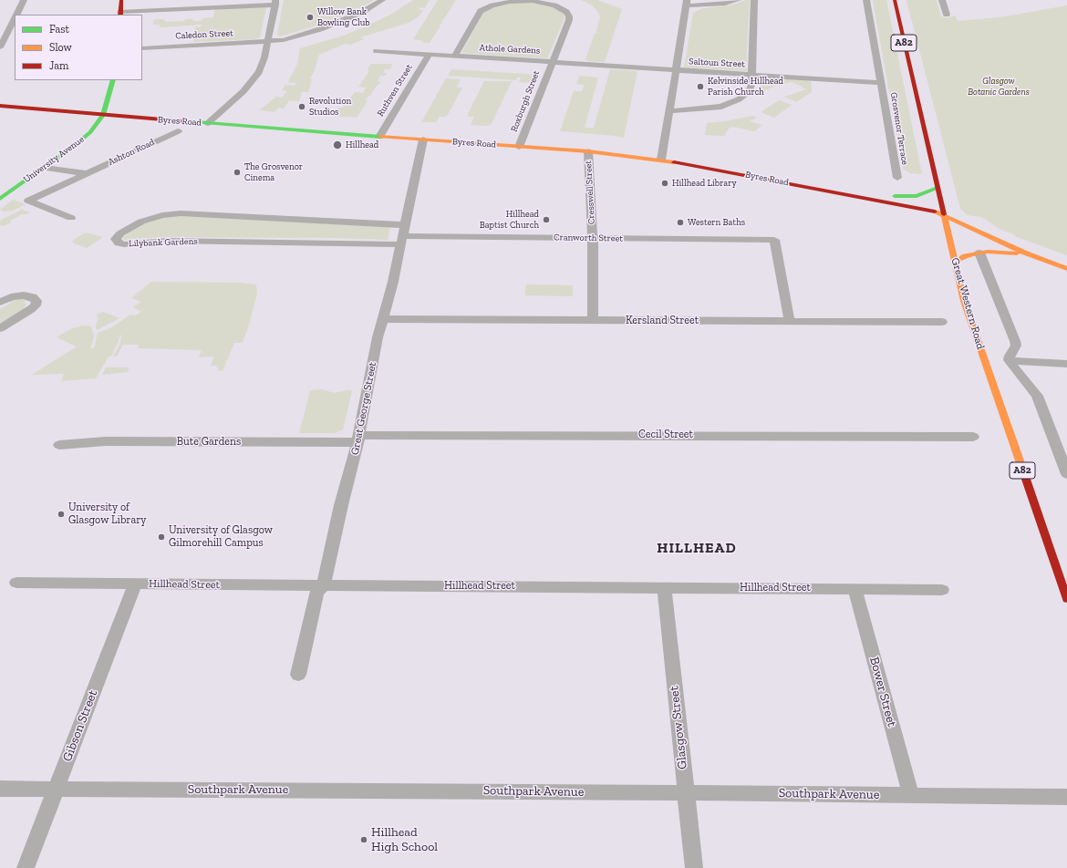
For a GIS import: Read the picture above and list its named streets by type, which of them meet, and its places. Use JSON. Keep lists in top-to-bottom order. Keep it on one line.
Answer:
{"streets":{"main road":["A82","Byres Road","University Avenue","Great Western Road"],"street":["Caledon Street","Athole Gardens","Saltoun Street","Ruthven Street","Roxburgh Street","Grosvenor Terrace","Ashton Road","Cresswell Street","Cranworth Street","Lilybank Gardens","Kersland Street","Great George Street","Cecil Street","Bute Gardens","Hillhead Street","Bower Street","Gibson Street","Glasgow Street","Southpark Avenue"]},"crossings":[["Athole Gardens","Saltoun Street"],["Athole Gardens","Ruthven Street"],["Athole Gardens","Roxburgh Street"],["Saltoun Street","Roxburgh Street"],["Saltoun Street","Grosvenor Terrace"],["Ruthven Street","Byres Road"],["Roxburgh Street","Byres Road"],["Byres Road","University Avenue"],["Byres Road","Cresswell Street"],["Byres Road","Great Western Road"],["Byres Road","Great George Street"],["Cresswell Street","Cranworth Street"],["Cresswell Street","Kersland Street"],["Cranworth Street","Lilybank Gardens"],["Cranworth Street","Kersland Street"],["Cranworth Street","Great George Street"],["Lilybank Gardens","Great George Street"],["Kersland Street","Great George Street"],["Great George Street","Cecil Street"],["Great George Street","Bute Gardens"],["Great George Street","Hillhead Street"],["Cecil Street","Bute Gardens"],["Hillhead Street","Bower Street"],["Hillhead Street","Gibson Street"],["Hillhead Street","Glasgow Street"],["Bower Street","Southpark Avenue"],["Gibson Street","Southpark Avenue"],["Glasgow Street","Southpark Avenue"]],"districts":["HILLHEAD"],"parks":["Glasgow Botanic Gardens"],"places":["Willow Bank Bowling Club","Kelvinside Hillhead Parish Church","Revolution Studios","Hillhead","The Grosvenor Cinema","Hillhead Library","Hillhead Baptist Church","Western Baths","University of Glasgow Library","University of Glasgow Gilmorehill Campus","Hillhead High School"],"legend":["Fast","Slow","Jam"]}
